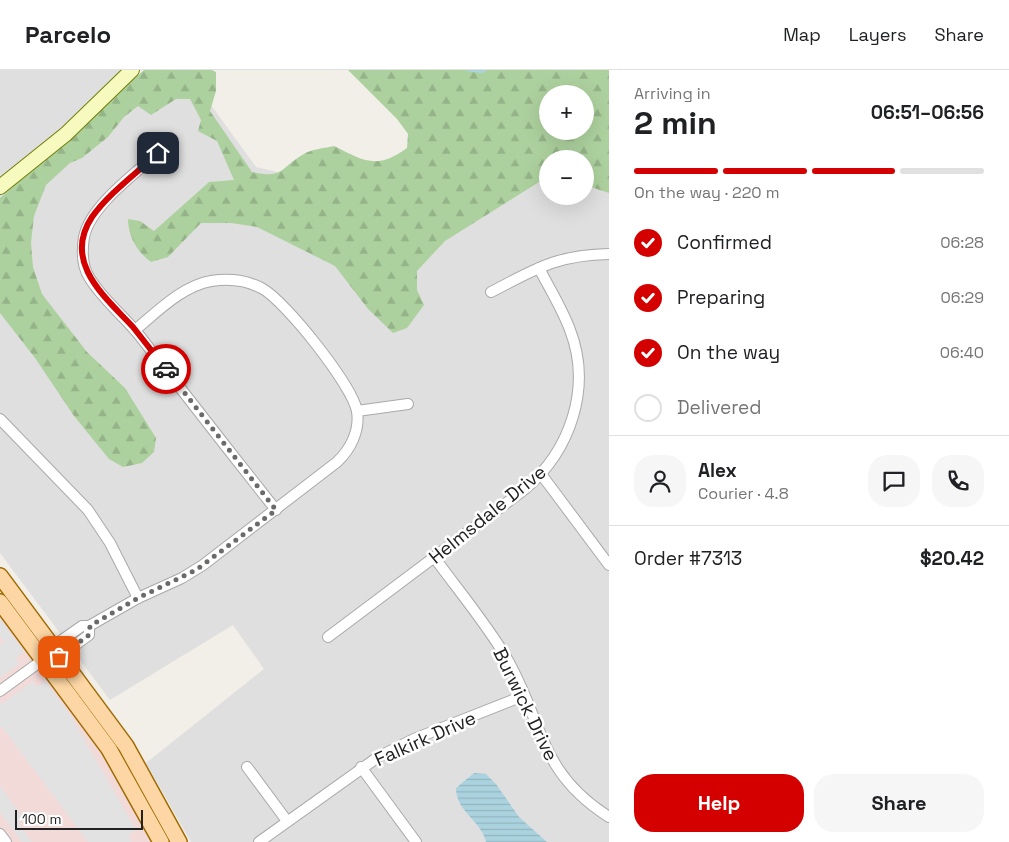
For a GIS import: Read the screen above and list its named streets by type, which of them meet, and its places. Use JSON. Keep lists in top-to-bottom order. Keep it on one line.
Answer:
{"streets":{"street":["Helmsdale Drive","Burwick Drive","Falkirk Drive"]},"crossings":[["Helmsdale Drive","Burwick Drive"],["Burwick Drive","Falkirk Drive"]],"scale_bar":"100 m","page":{"header":"Parcelo","nav":["Map","Layers","Share"],"heading":["2 min","Arriving in","06:51–06:56"],"panel":["Alex","Courier · 4.8","Order #7313","$20.42"],"map_buttons":["+","−"],"bar":"On the way · 220 m","list":[["Confirmed","06:28"],["Preparing","06:29"],["On the way","06:40"],"Delivered"],"buttons":["Help","Share"],"scale":"100 m"}}
